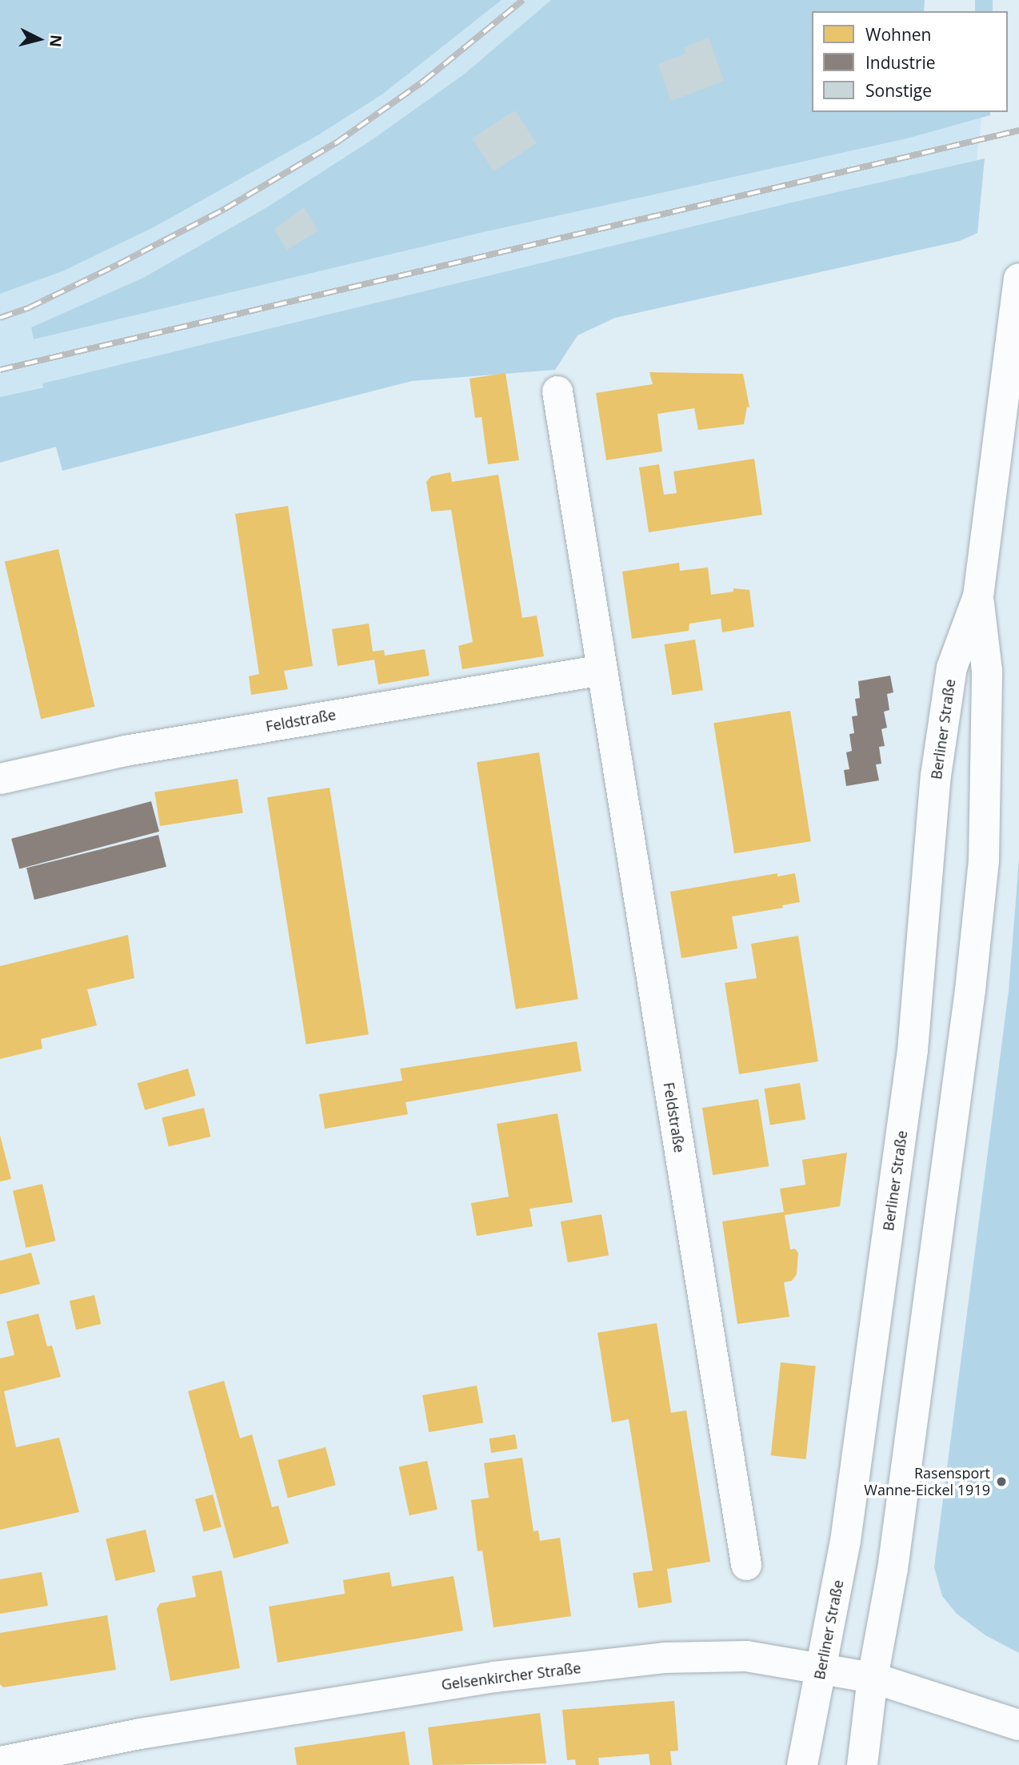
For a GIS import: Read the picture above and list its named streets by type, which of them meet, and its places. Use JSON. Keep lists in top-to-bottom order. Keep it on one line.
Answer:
{"streets":{"street":["Feldstraße","Berliner Straße","Gelsenkircher Straße"]},"crossings":[["Berliner Straße","Gelsenkircher Straße"]],"places":["Rasensport Wanne-Eickel 1919"],"legend":["Wohnen","Industrie","Sonstige"],"north":"right"}
